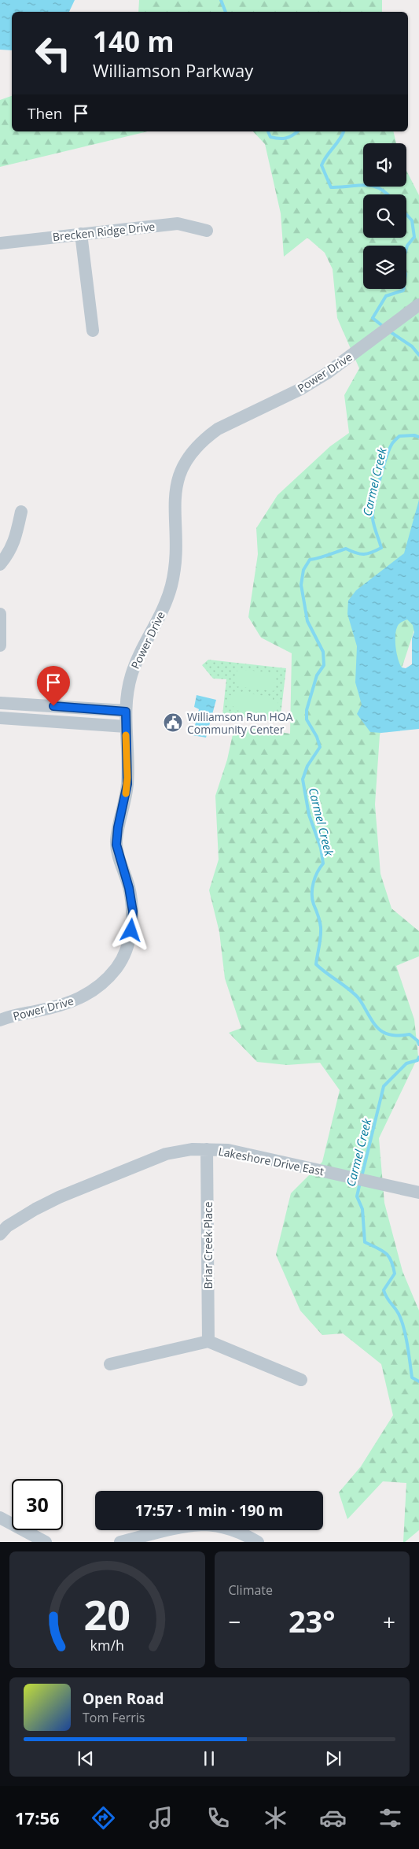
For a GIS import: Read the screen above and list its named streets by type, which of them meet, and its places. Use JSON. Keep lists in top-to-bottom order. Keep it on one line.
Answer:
{"streets":{"street":["Brecken Ridge Drive","Power Drive","Lakeshore Drive East","Briar Creek Place"]},"crossings":[["Lakeshore Drive East","Briar Creek Place"]],"water":["Carmel Creek"],"places":{"public building":["Williamson Run HOA Community Center"]},"page":{"turn":["140 m","Williamson Parkway"],"then":"Then","limit":"30","trip":"17:57 · 1 min · 190 m","tile":"Climate","heat":["−","23°","+"],"song":["Open Road","Tom Ferris"],"tabs":"17:56","gauge":["20","km/h"]}}
